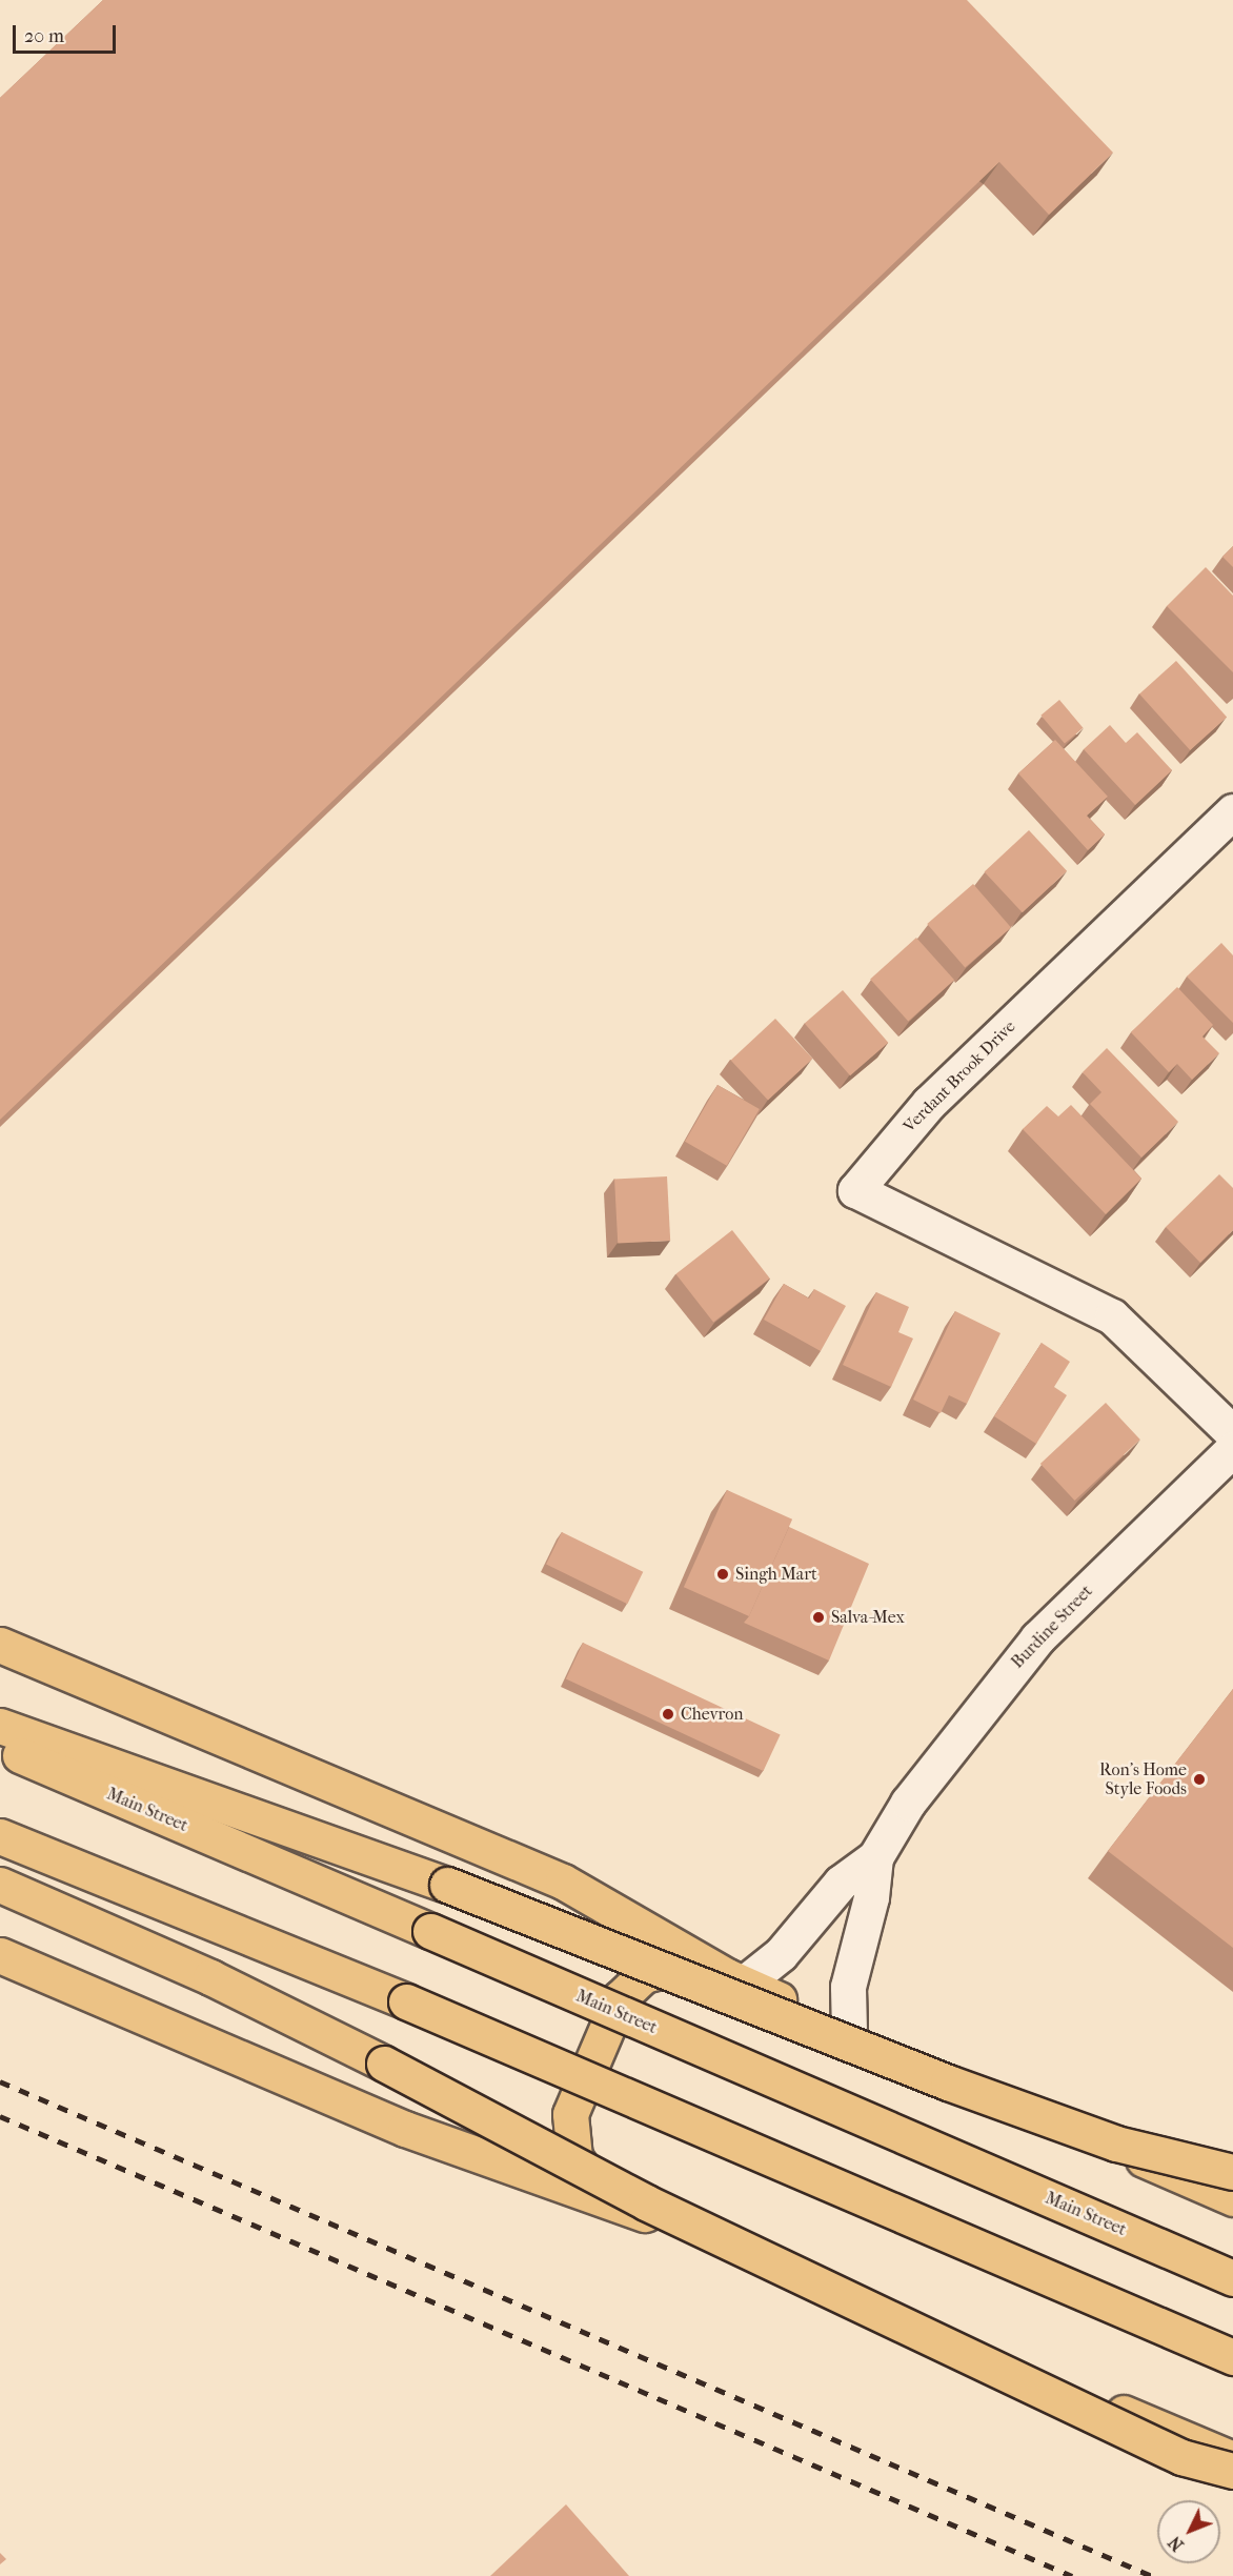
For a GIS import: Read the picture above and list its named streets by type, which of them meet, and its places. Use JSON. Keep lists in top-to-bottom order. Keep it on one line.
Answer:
{"streets":{"highway":["Main Street"],"street":["Verdant Brook Drive","Burdine Street"]},"places":["Singh Mart","Salva-Mex","Chevron","Ron's Home Style Foods"],"scale_bar":"20 m","north":"bottom left"}
